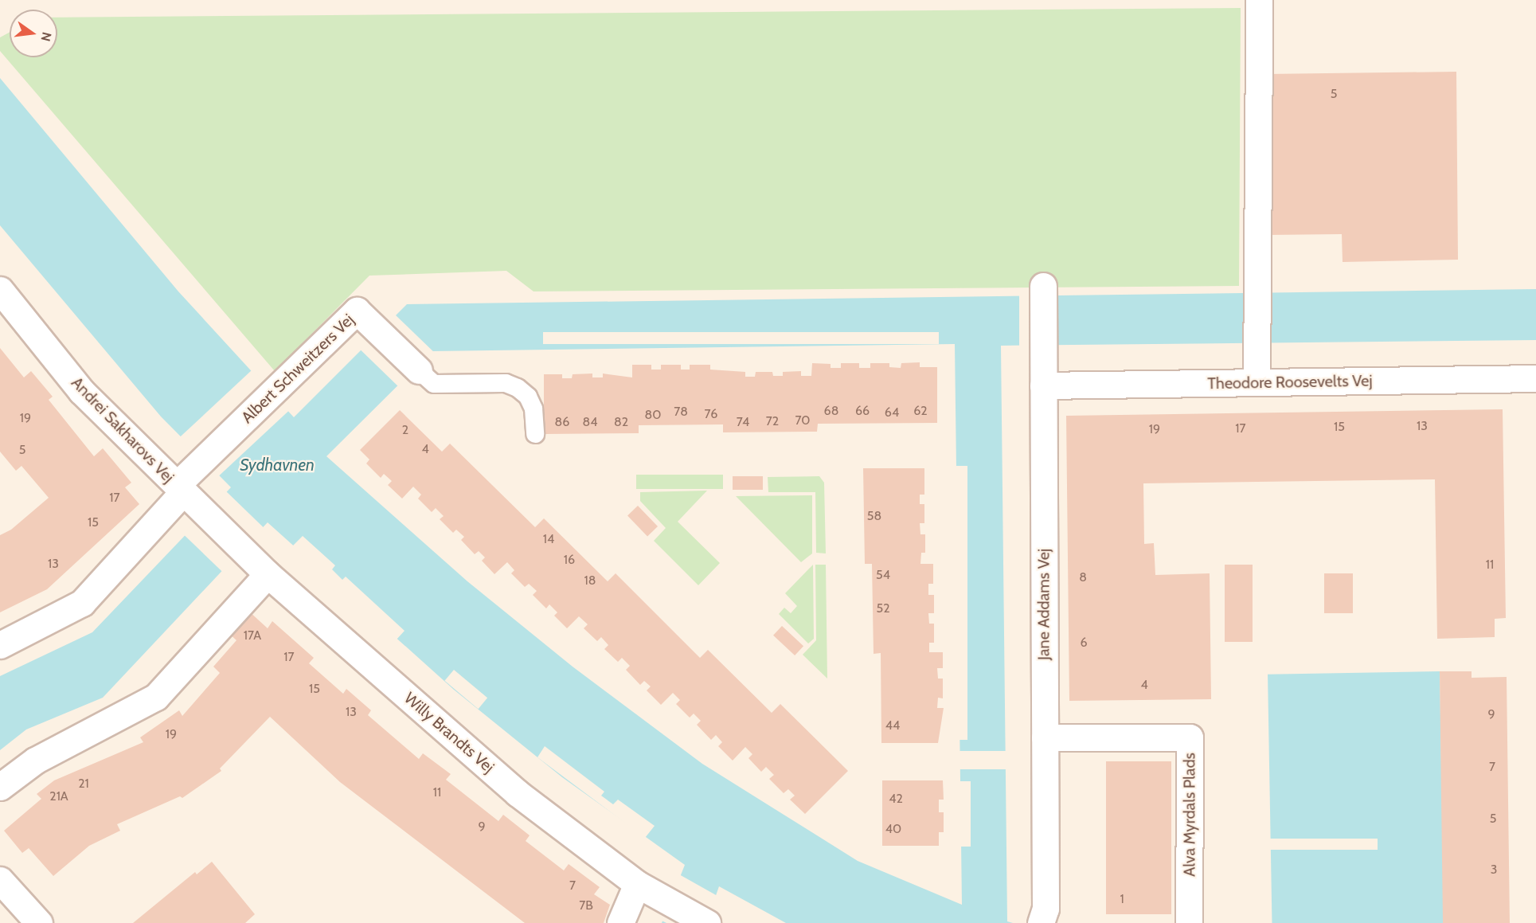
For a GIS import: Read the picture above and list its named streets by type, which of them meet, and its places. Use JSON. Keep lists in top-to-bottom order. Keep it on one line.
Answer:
{"streets":{"street":["Albert Schweitzers Vej","Theodore Roosevelts Vej","Andrei Sakharovs Vej","Jane Addams Vej","Willy Brandts Vej","Alva Myrdals Plads"]},"crossings":[["Albert Schweitzers Vej","Andrei Sakharovs Vej"],["Albert Schweitzers Vej","Willy Brandts Vej"],["Theodore Roosevelts Vej","Jane Addams Vej"],["Andrei Sakharovs Vej","Willy Brandts Vej"],["Jane Addams Vej","Alva Myrdals Plads"]],"water":["Sydhavnen"],"house_numbers":["5","68","66","62","78","64","76","80","19","70","72","86","84","82","74","13","15","17","19","2","4","5","17","58","15","14","16","13","11","54","8","18","52","17A","6","17","4","15","13","9","44","19","7","21","11","21A","42","5","9","40","3","7","1","7B"],"north":"right"}
